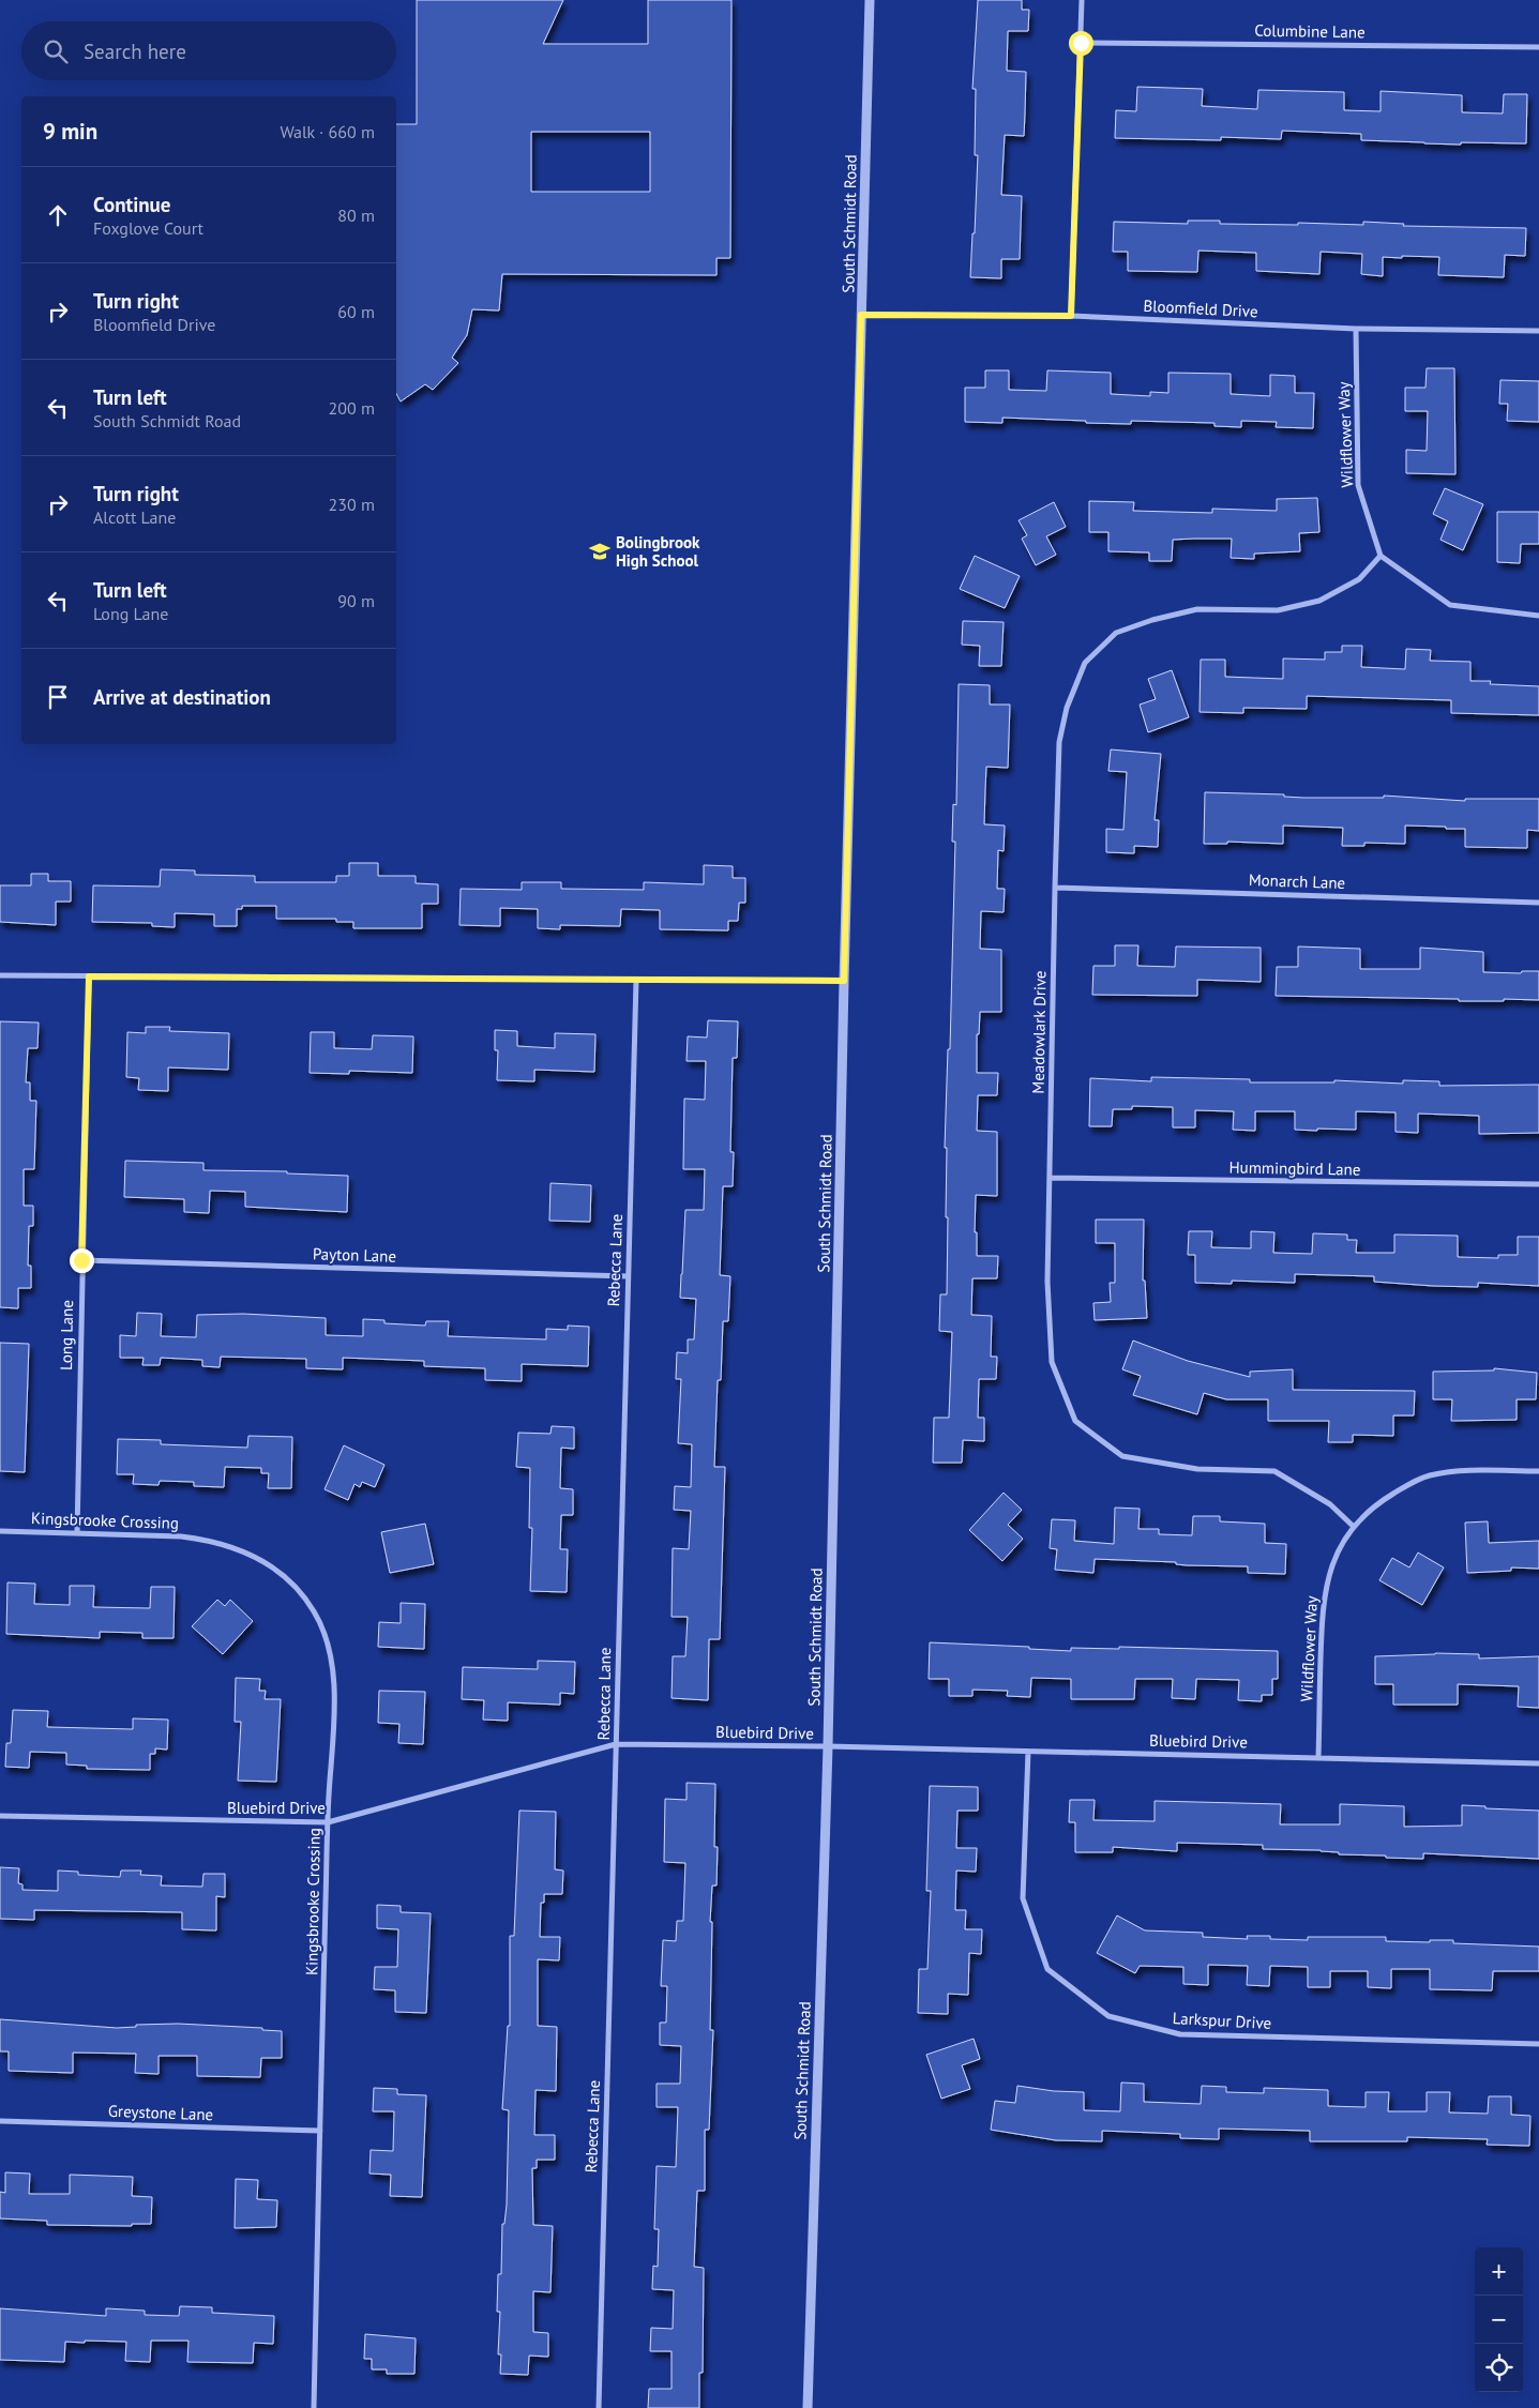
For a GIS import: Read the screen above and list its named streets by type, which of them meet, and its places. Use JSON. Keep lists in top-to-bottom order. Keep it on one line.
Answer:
{"streets":{"street":["Columbine Lane","South Schmidt Road","Bloomfield Drive","Wildflower Way","Monarch Lane","Meadowlark Drive","Hummingbird Lane","Payton Lane","Rebecca Lane","Long Lane","Kingsbrooke Crossing","Bluebird Drive","Larkspur Drive","Greystone Lane"]},"crossings":[["South Schmidt Road","Bloomfield Drive"],["South Schmidt Road","Bluebird Drive"],["Bloomfield Drive","Wildflower Way"],["Wildflower Way","Meadowlark Drive"],["Wildflower Way","Bluebird Drive"],["Monarch Lane","Meadowlark Drive"],["Meadowlark Drive","Hummingbird Lane"],["Payton Lane","Rebecca Lane"],["Payton Lane","Long Lane"],["Rebecca Lane","Bluebird Drive"],["Long Lane","Kingsbrooke Crossing"],["Kingsbrooke Crossing","Bluebird Drive"],["Kingsbrooke Crossing","Greystone Lane"],["Bluebird Drive","Larkspur Drive"]],"places":{"school or university":["Bolingbrook High School"]},"page":{"search":"Search here","heading":["9 min","Walk · 660 m"],"list":[["Continue","Foxglove Court","80 m"],["Turn right","Bloomfield Drive","60 m"],["Turn left","South Schmidt Road","200 m"],["Turn right","Alcott Lane","230 m"],["Turn left","Long Lane","90 m"],"Arrive at destination"],"map_buttons":["+","−"]}}
